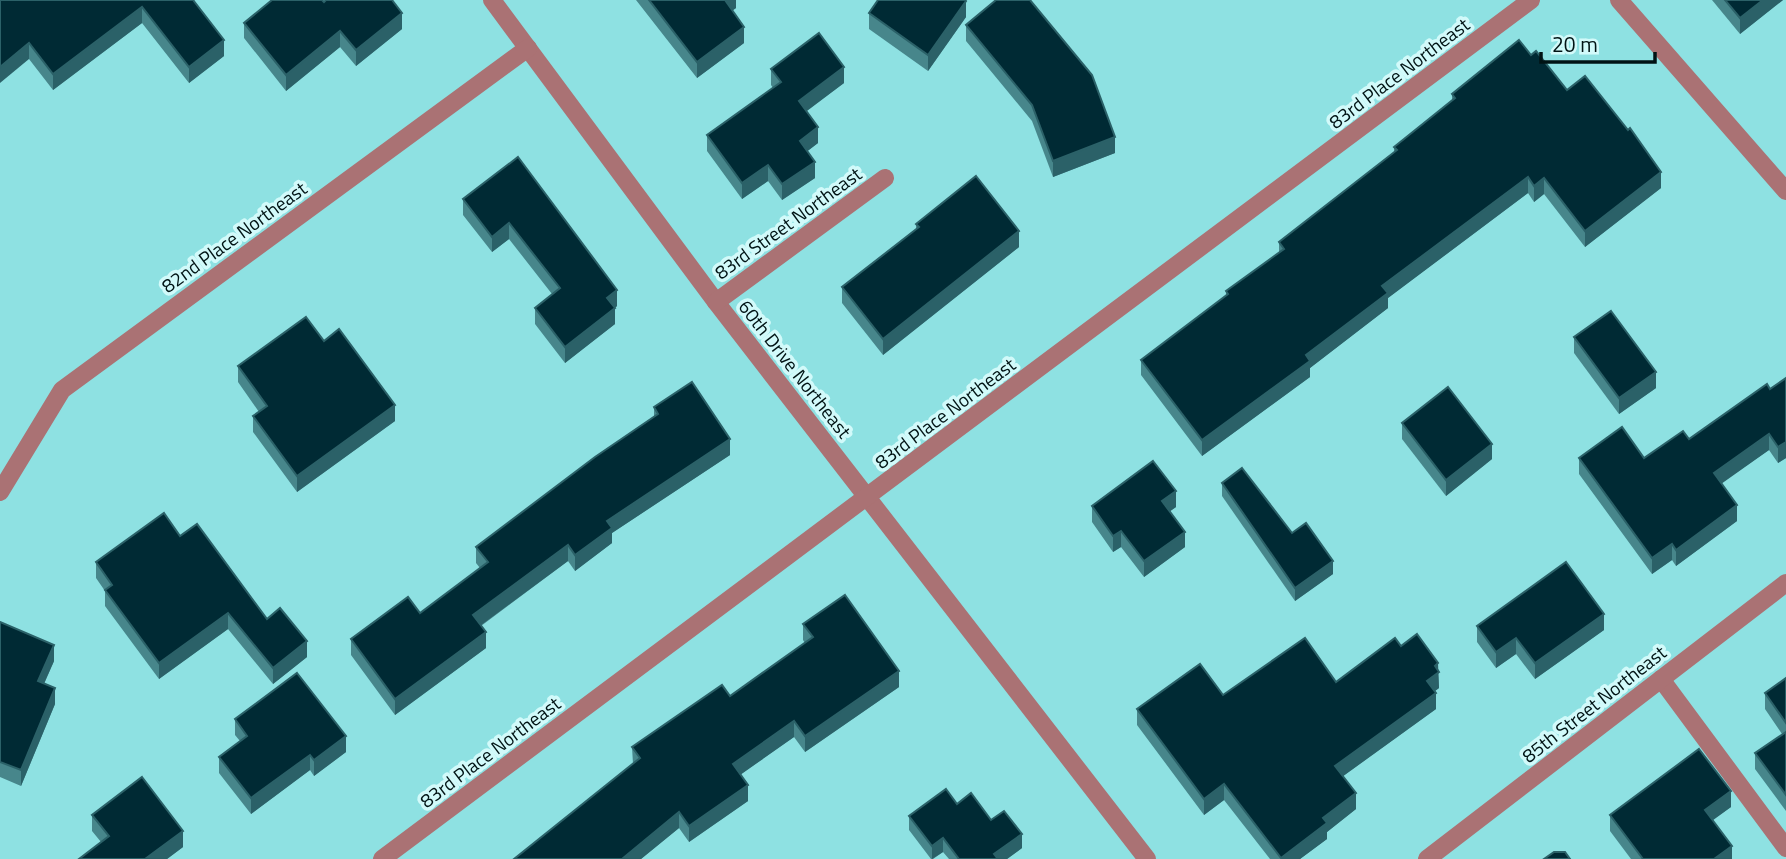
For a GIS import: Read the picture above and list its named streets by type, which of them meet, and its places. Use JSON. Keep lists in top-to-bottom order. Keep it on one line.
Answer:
{"streets":{"street":["83rd Place Northeast","83rd Street Northeast","82nd Place Northeast","60th Drive Northeast","85th Street Northeast"]},"crossings":[["83rd Place Northeast","60th Drive Northeast"],["83rd Street Northeast","60th Drive Northeast"],["82nd Place Northeast","60th Drive Northeast"]],"scale_bar":"20 m"}
